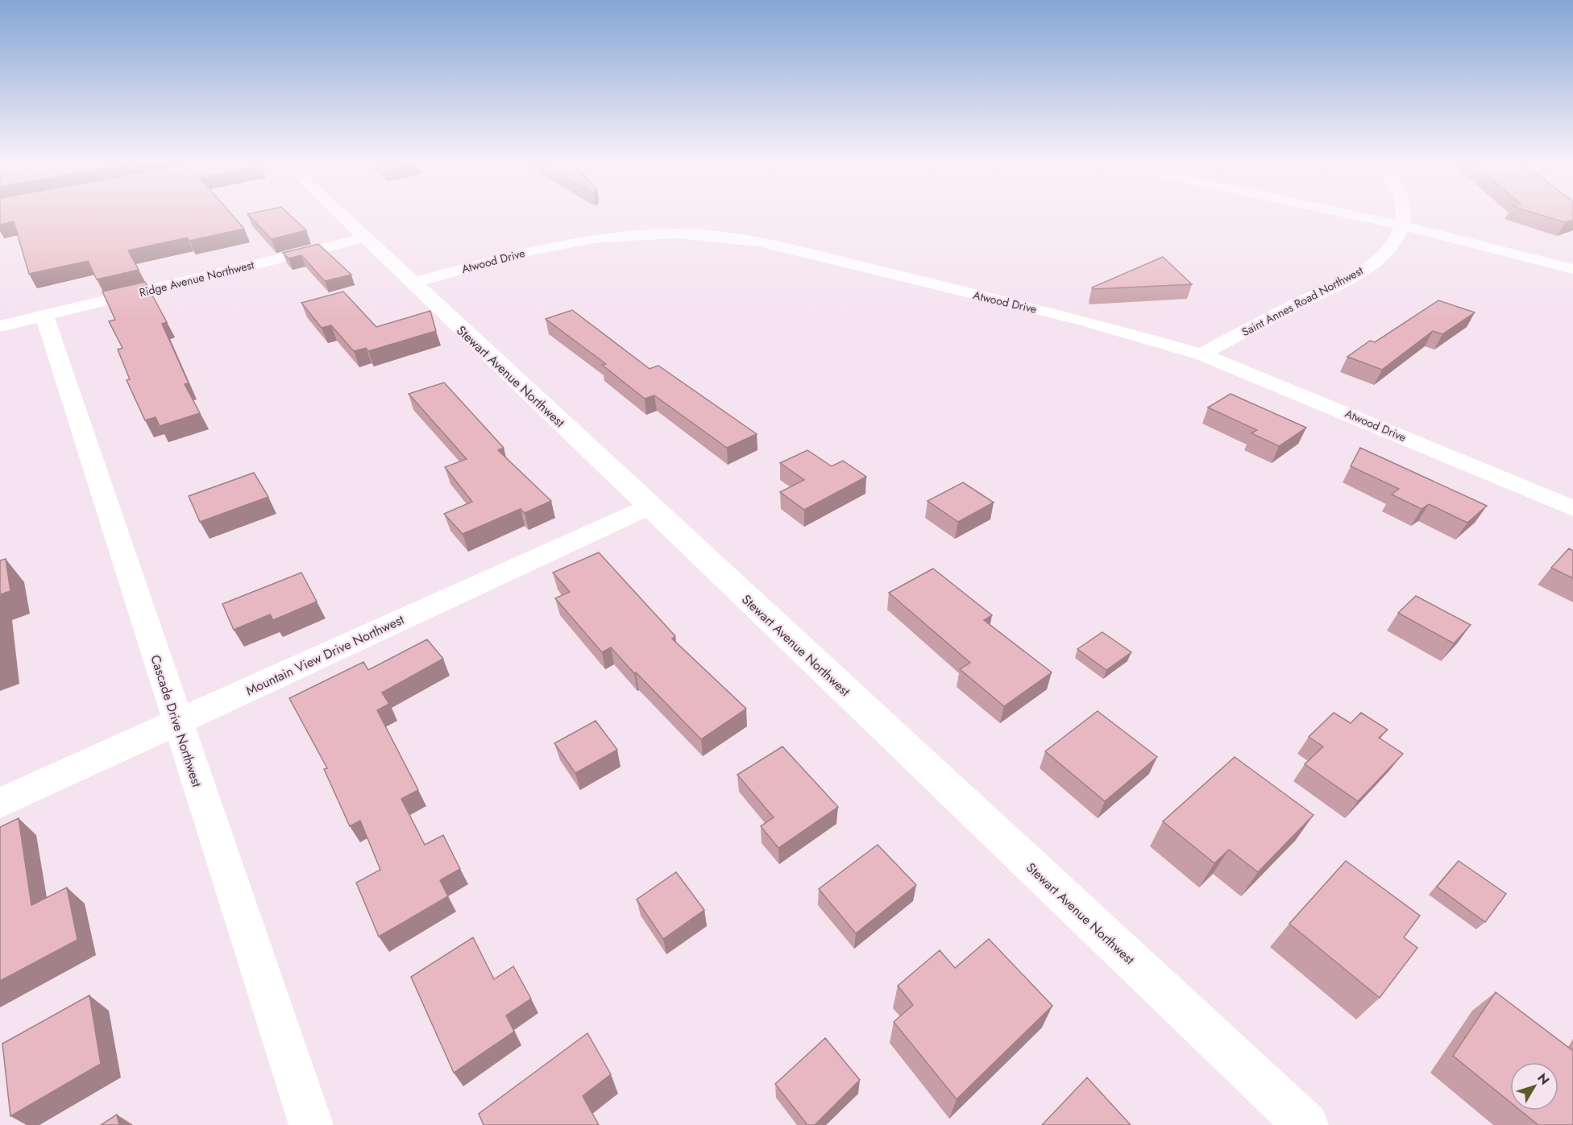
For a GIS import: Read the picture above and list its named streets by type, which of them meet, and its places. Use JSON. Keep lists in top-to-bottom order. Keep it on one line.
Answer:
{"streets":{"street":["Atwood Drive","Ridge Avenue Northwest","Saint Annes Road Northwest","Stewart Avenue Northwest","Mountain View Drive Northwest","Cascade Drive Northwest"]},"crossings":[["Atwood Drive","Saint Annes Road Northwest"],["Atwood Drive","Stewart Avenue Northwest"],["Ridge Avenue Northwest","Stewart Avenue Northwest"],["Ridge Avenue Northwest","Cascade Drive Northwest"],["Stewart Avenue Northwest","Mountain View Drive Northwest"],["Mountain View Drive Northwest","Cascade Drive Northwest"]],"north":"top right"}
